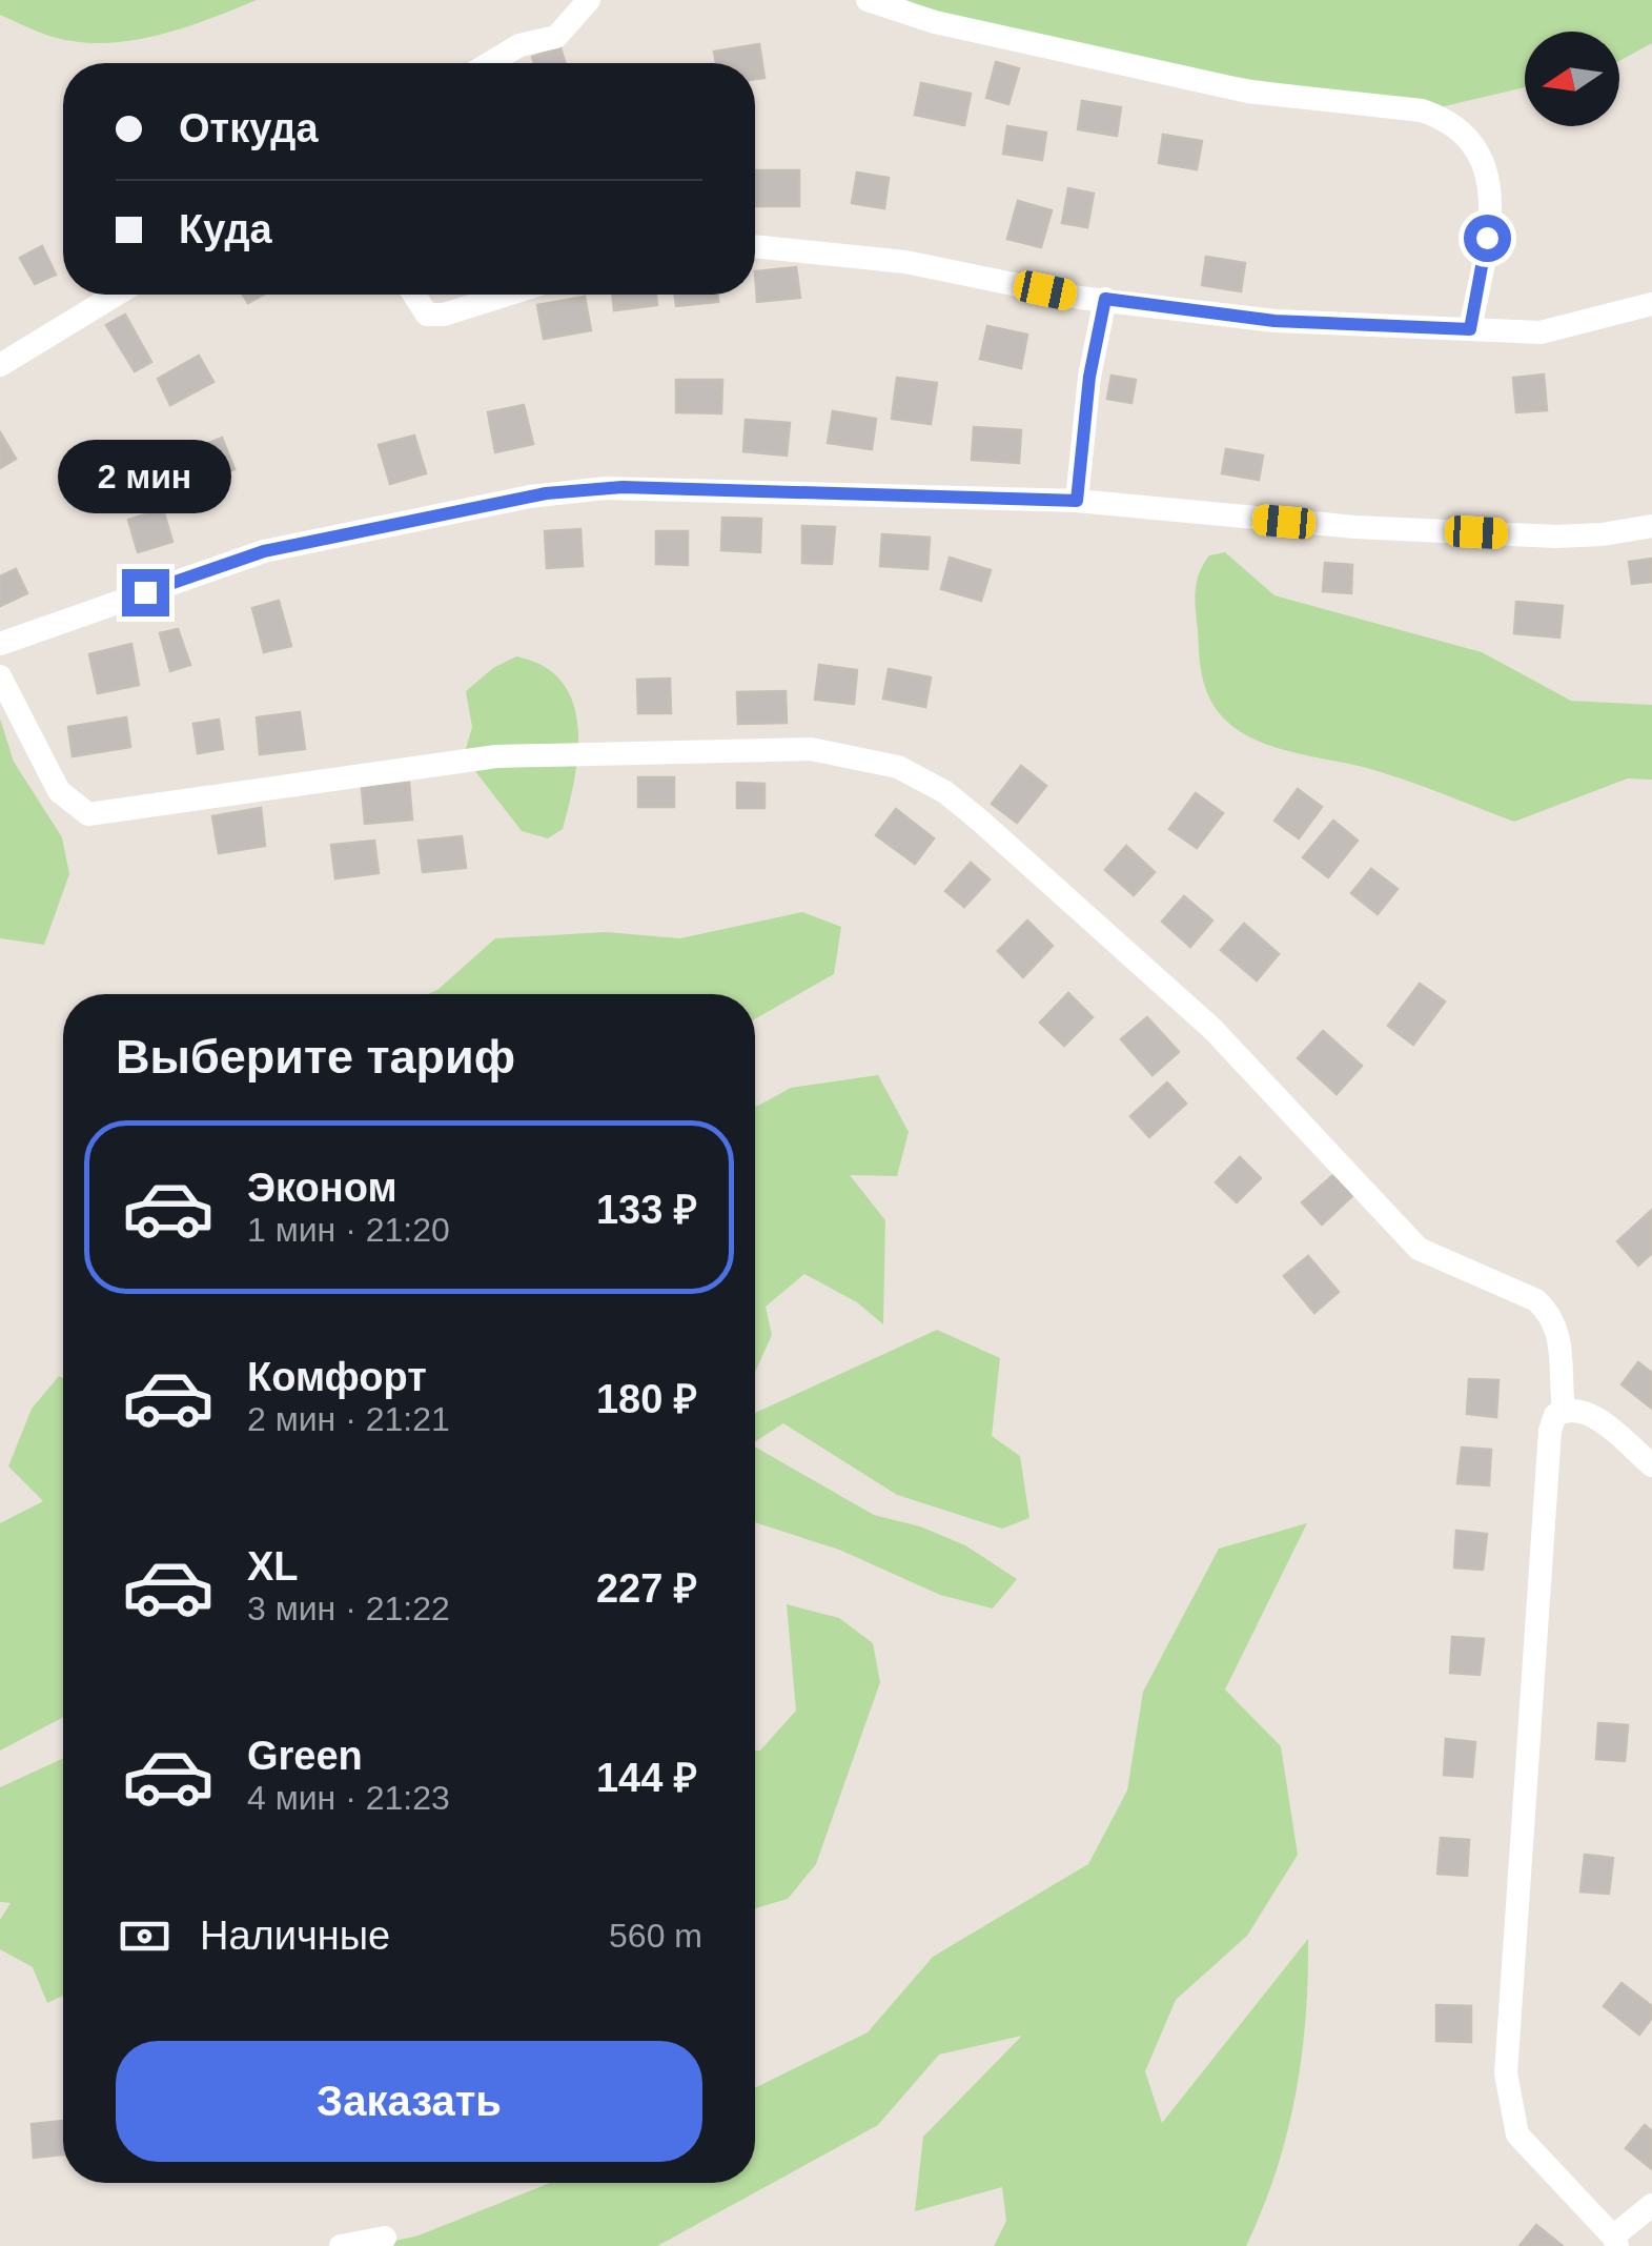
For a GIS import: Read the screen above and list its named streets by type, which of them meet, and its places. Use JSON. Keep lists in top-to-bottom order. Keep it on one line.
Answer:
{"north":"left","page":{"banner":["Откуда","Куда"],"bubble":"2 мин","heading":"Выберите тариф","list":[{"name":"Эконом","note":"1 мин · 21:20","value":"133 ₽"},{"name":"Комфорт","note":"2 мин · 21:21","value":"180 ₽"},{"name":"XL","note":"3 мин · 21:22","value":"227 ₽"},{"name":"Green","note":"4 мин · 21:23","value":"144 ₽"}],"pay":["Наличные","560 m"],"buttons":"Заказать"}}
